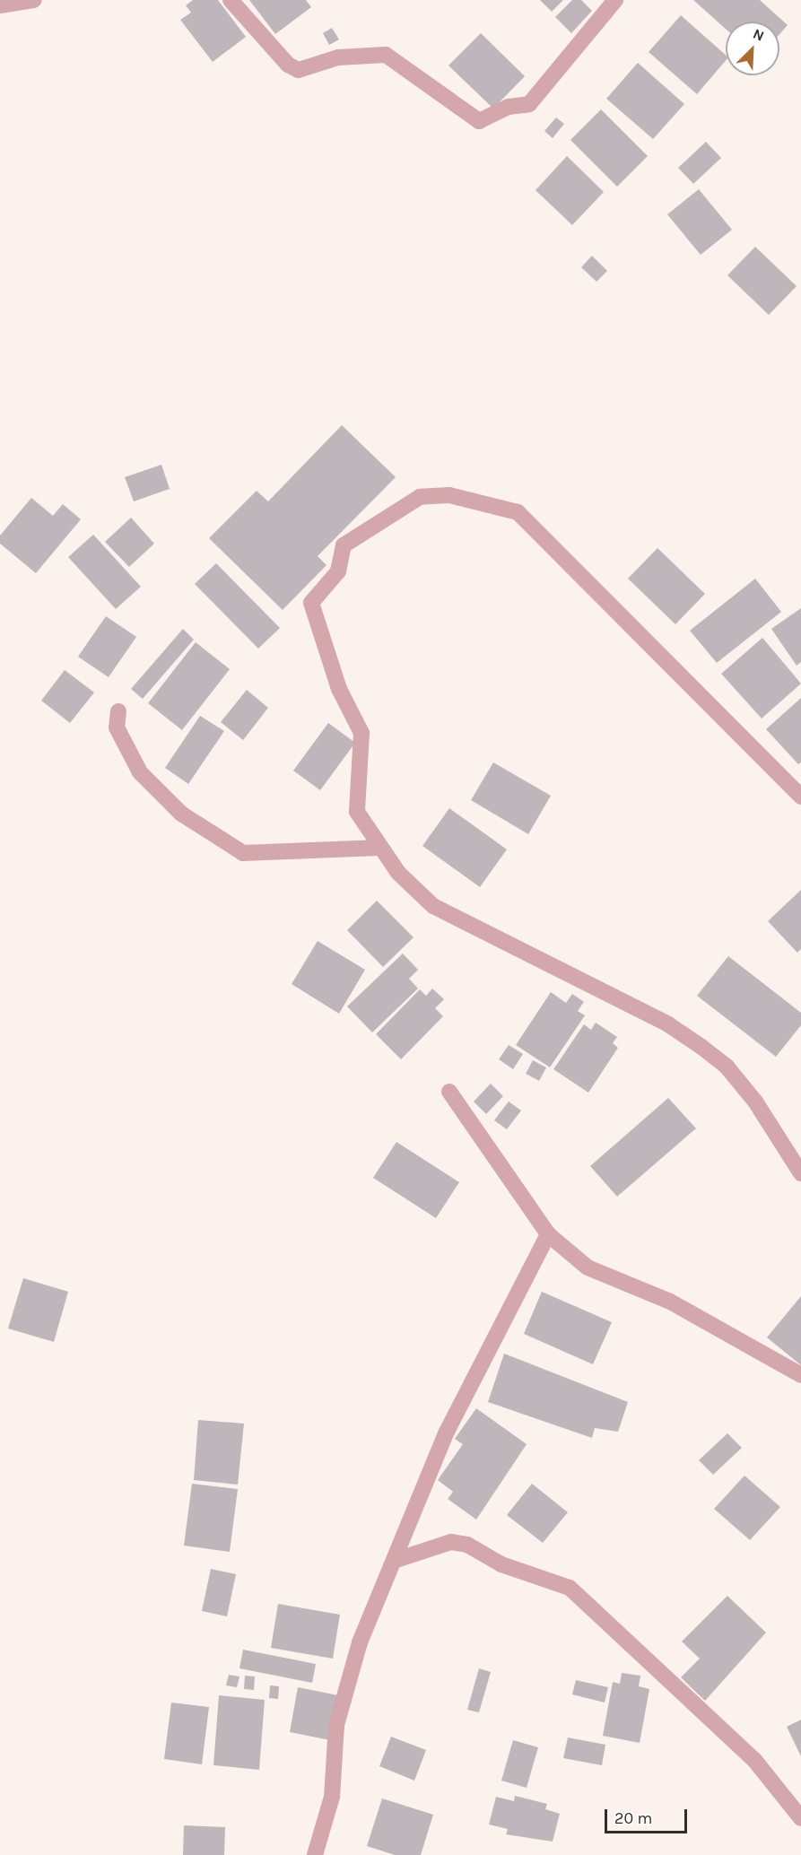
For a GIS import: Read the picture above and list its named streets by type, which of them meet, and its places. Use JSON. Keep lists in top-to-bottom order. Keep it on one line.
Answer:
{"scale_bar":"20 m","north":"top right"}
